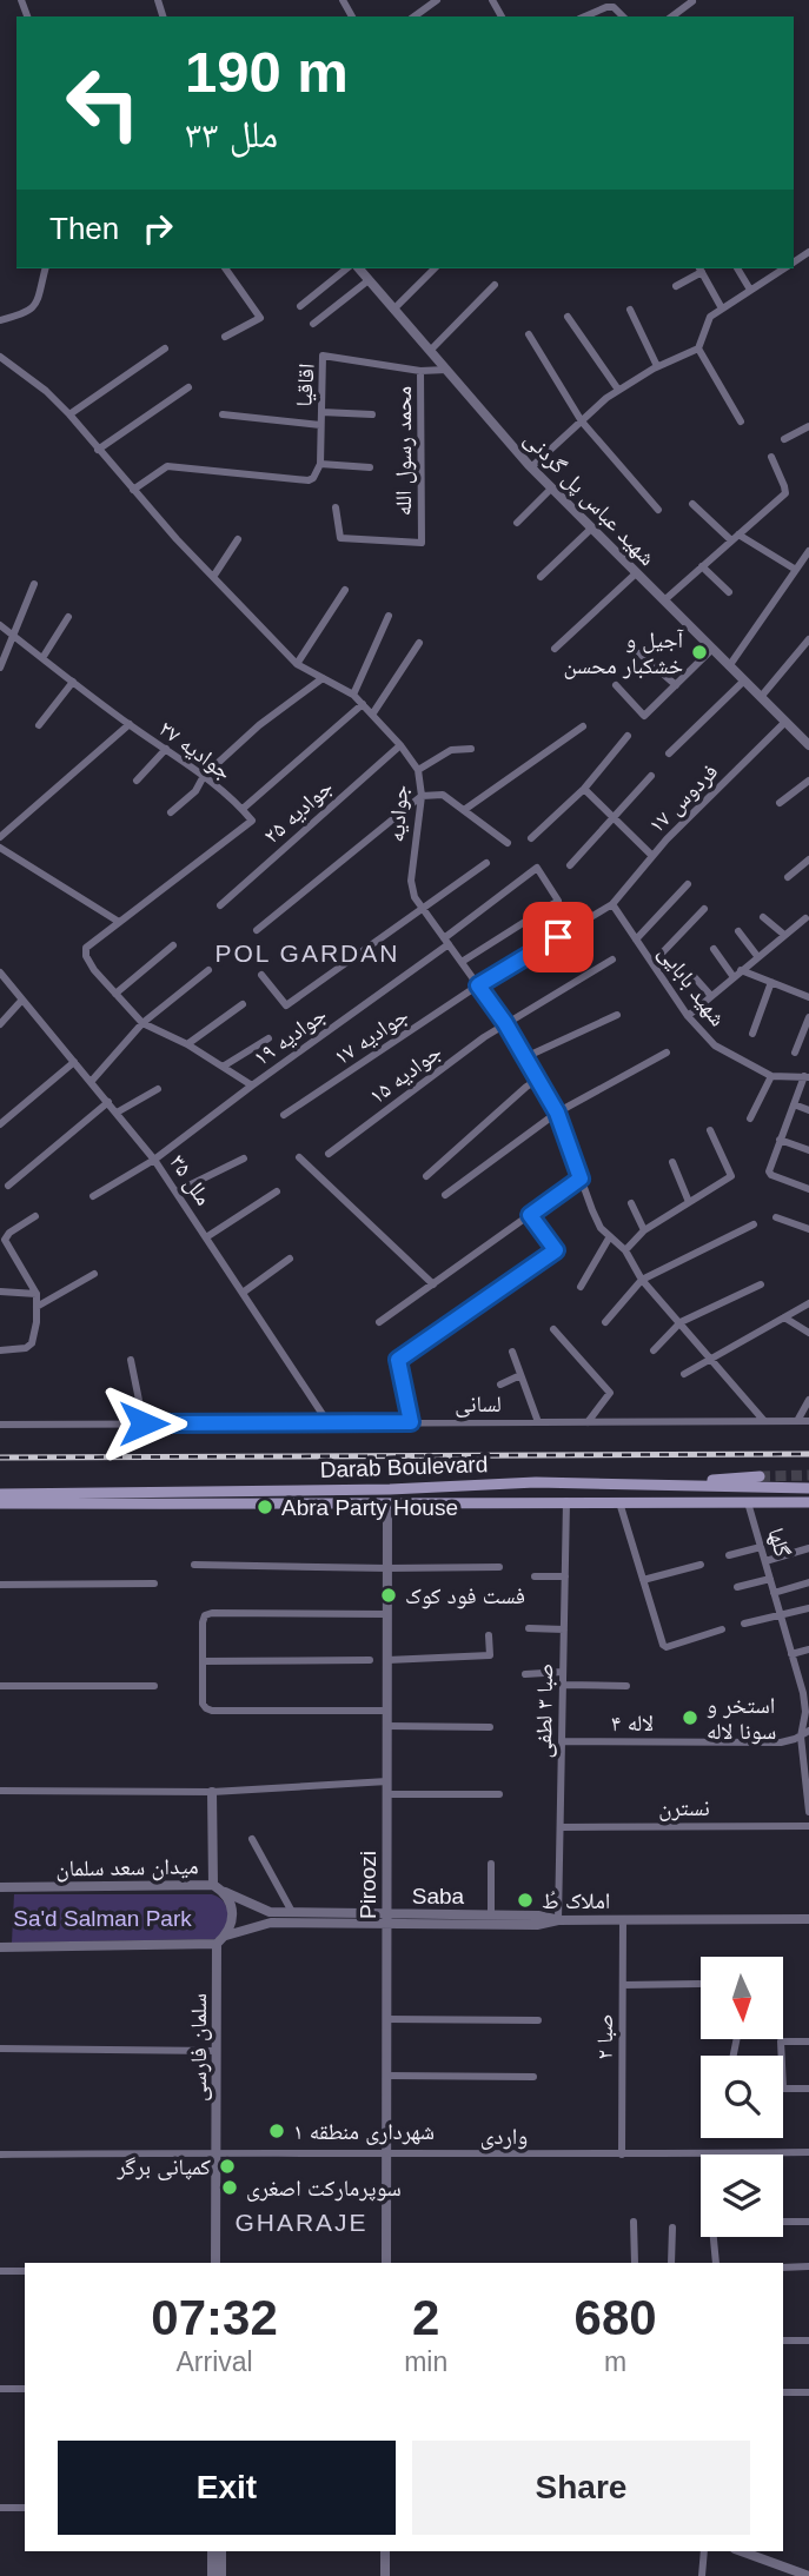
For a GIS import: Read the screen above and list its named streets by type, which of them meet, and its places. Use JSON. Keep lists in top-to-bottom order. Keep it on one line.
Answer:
{"streets":{"main road":["Darab Boulevard"],"street":["اقاقیا","محمد رسول الله","شهید عباس پل گردنی","جوادیه ۲۷","فردوس ۱۷","جوادیه ۲۵","جوادیه","شهید بابایی","جوادیه ۱۹","جوادیه ۱۷","جوادیه ۱۵","ملل ۳۵","لسانی","گلها","صبا ۳ لطفی","لاله ۴","نسترن","میدان سعد سلمان","Piroozi","Saba","صبا ۲","سلمان فارسی","واردی"]},"crossings":[["اقاقیا","محمد رسول الله"],["محمد رسول الله","شهید عباس پل گردنی"],["شهید عباس پل گردنی","فردوس ۱۷"],["جوادیه ۲۷","جوادیه"],["فردوس ۱۷","جوادیه"],["فردوس ۱۷","شهید بابایی"],["فردوس ۱۷","جوادیه ۱۷"],["جوادیه ۲۵","جوادیه"],["جوادیه","جوادیه ۱۹"],["جوادیه","جوادیه ۱۷"],["جوادیه","جوادیه ۱۵"],["جوادیه","لسانی"],["جوادیه ۱۹","ملل ۳۵"],["ملل ۳۵","لسانی"],["Darab Boulevard","گلها"],["Darab Boulevard","صبا ۳ لطفی"],["Darab Boulevard","Piroozi"],["گلها","لاله ۴"],["صبا ۳ لطفی","لاله ۴"],["صبا ۳ لطفی","نسترن"],["صبا ۳ لطفی","Saba"],["میدان سعد سلمان","Saba"],["Piroozi","Saba"],["Piroozi","واردی"],["Saba","صبا ۲"],["صبا ۲","واردی"],["سلمان فارسی","واردی"]],"districts":["POL GARDAN","GHARAJE"],"parks":["Sa'd Salman Park"],"places":["آجیل و خشکبار محسن","Abra Party House","فست فود کوک","استخر و سونا لاله","املاک طُ","شهرداری منطقه ۱","کمپانی برگر","سوپرمارکت اصغری"],"north":"bottom","page":{"turn":["190 m","ملل ۳۳"],"then":"Then","eta":["07:32","Arrival","2","min","680","m"],"buttons":["Exit","Share"]}}
